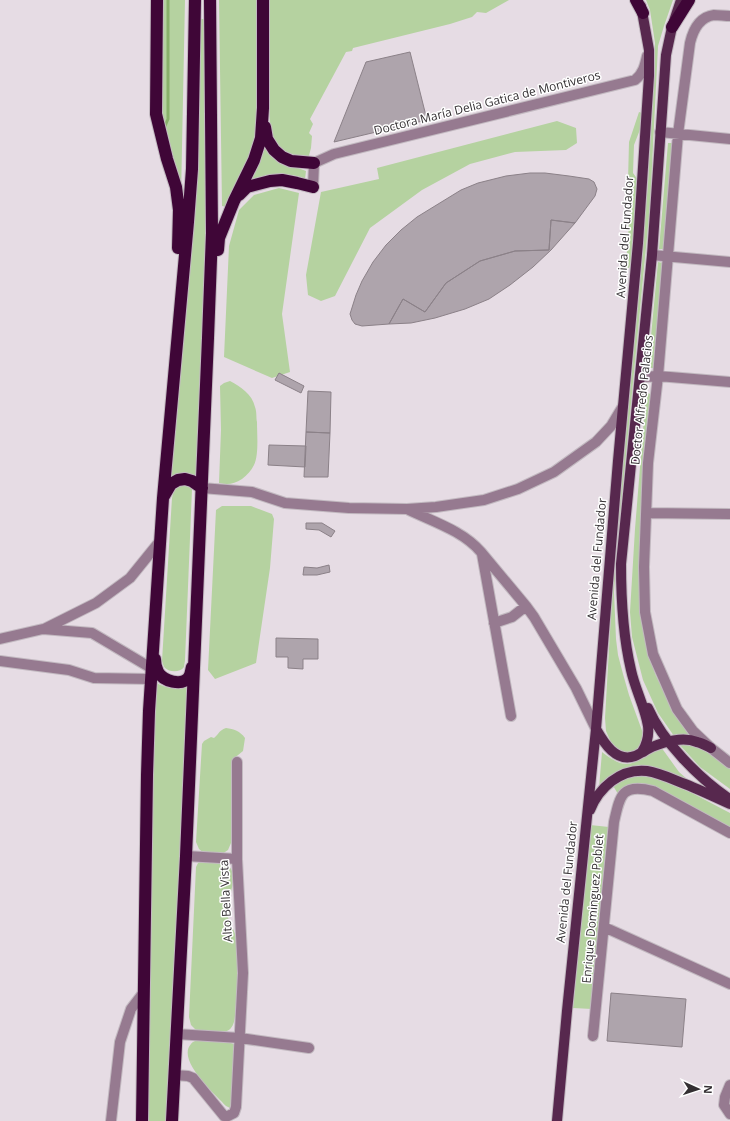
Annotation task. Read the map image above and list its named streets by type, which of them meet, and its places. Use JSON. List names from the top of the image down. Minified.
{"streets":{"main road":["Avenida del Fundador"],"street":["Doctora María Delia Gatica de Montiveros","Doctor Alfredo Palacios","Alto Bella Vista","Enrique Dominguez Poblet"]},"crossings":[["Doctora María Delia Gatica de Montiveros","Avenida del Fundador"]],"north":"right"}
